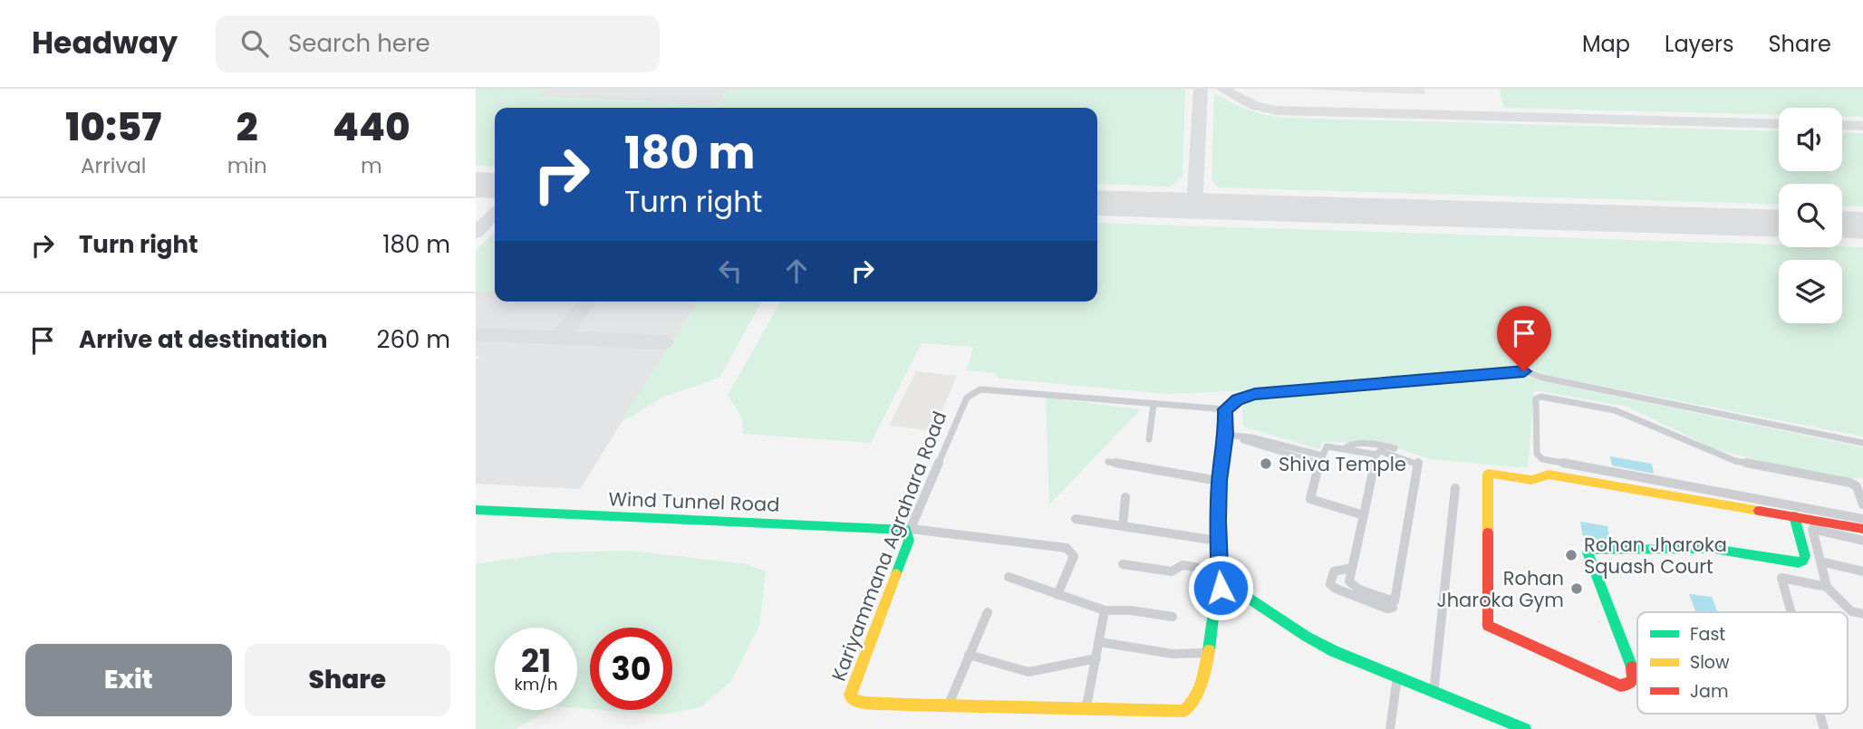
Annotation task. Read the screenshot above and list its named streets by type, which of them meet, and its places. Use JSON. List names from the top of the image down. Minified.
{"streets":{"street":["Wind Tunnel Road","Kariyammana Agrahara Road"]},"crossings":[["Wind Tunnel Road","Kariyammana Agrahara Road"]],"places":["Shiva Temple","Rohan Jharoka Squash Court","Rohan Jharoka Gym"],"legend":["Fast","Slow","Jam"],"page":{"header":"Headway","search":"Search here","nav":["Map","Layers","Share"],"eta":["10:57","Arrival","2","min","440","m"],"turn":["180 m","Turn right"],"list":[{"name":"Turn right","value":"180 m"},{"name":"Arrive at destination","value":"260 m"}],"speed":"21 km/h","limit":"30","buttons":["Exit","Share"]}}
